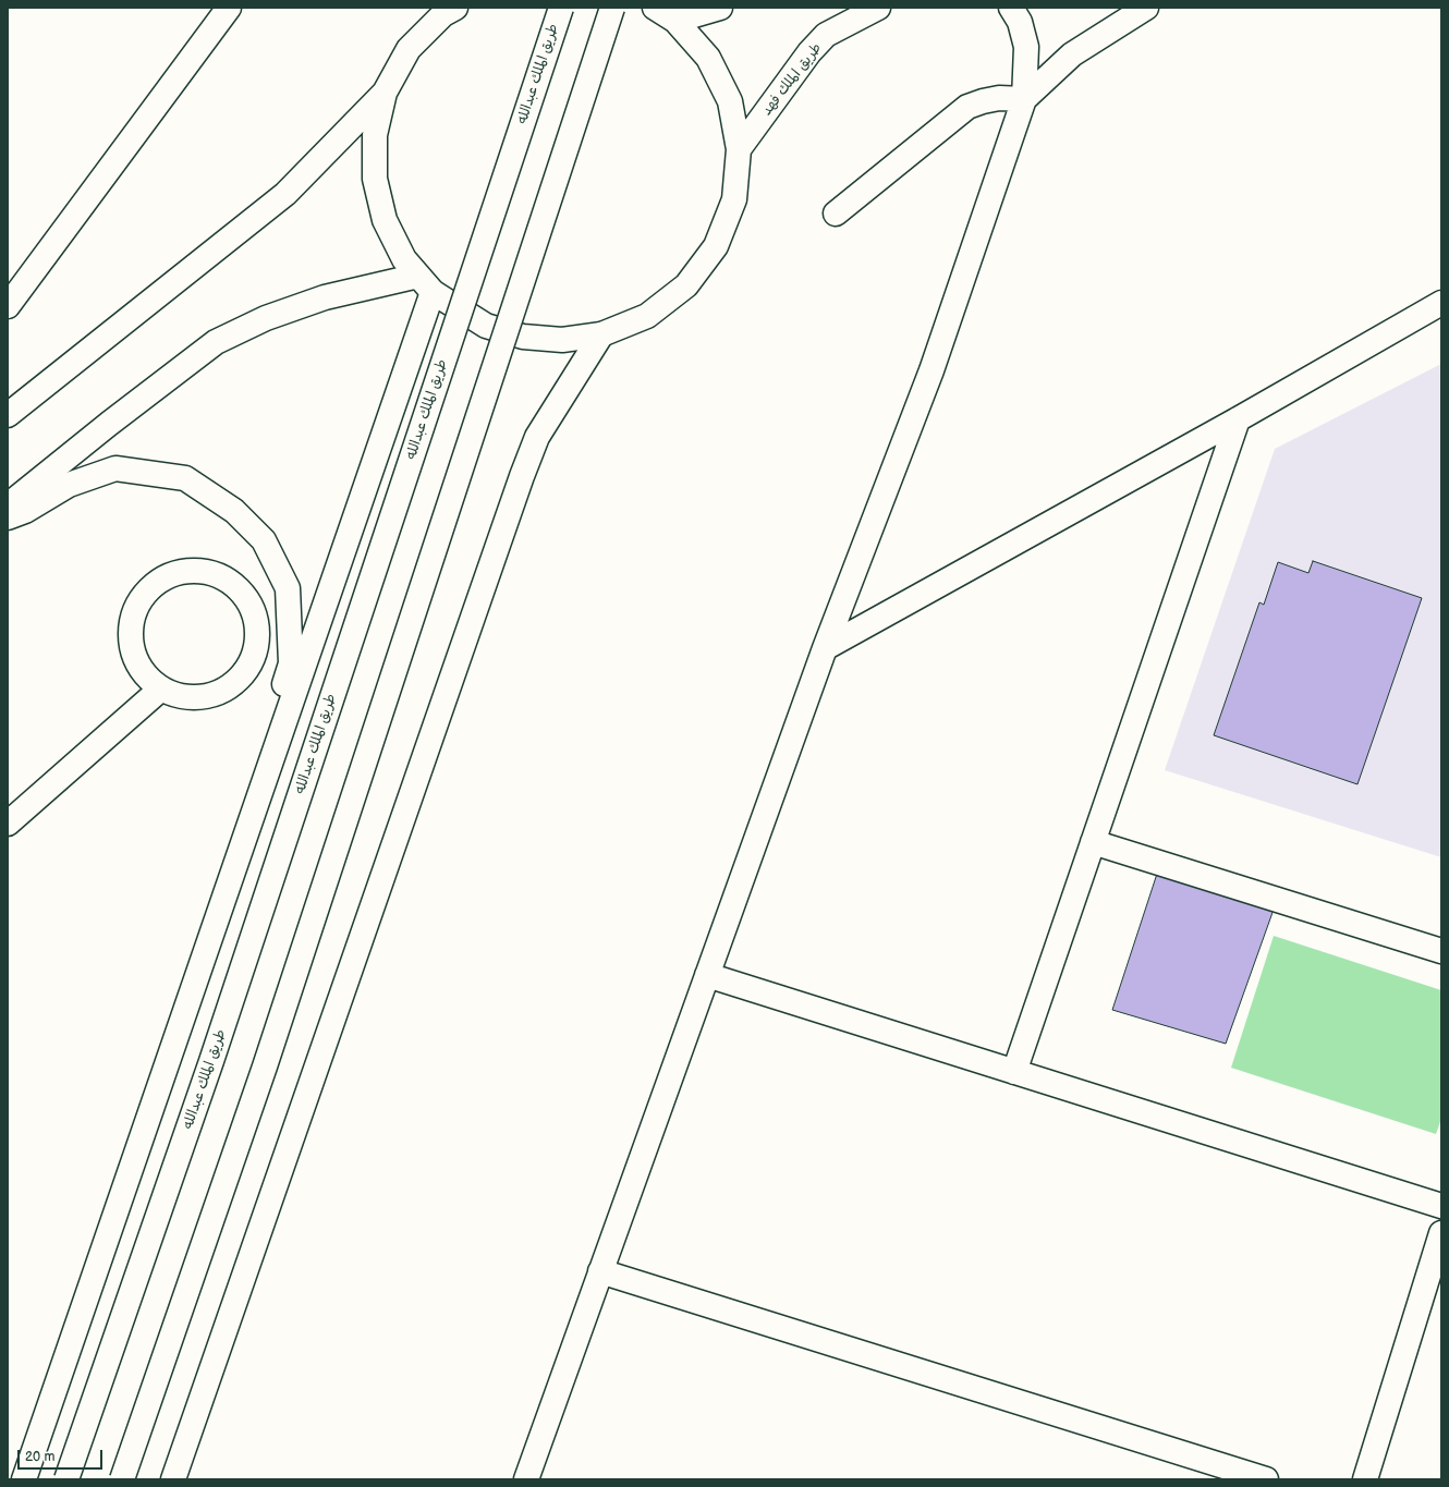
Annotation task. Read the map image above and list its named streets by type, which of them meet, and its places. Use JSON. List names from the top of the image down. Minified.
{"streets":{"main road":["طريق الملك عبدالله","طريق الملك فهد"]},"scale_bar":"20 m"}
